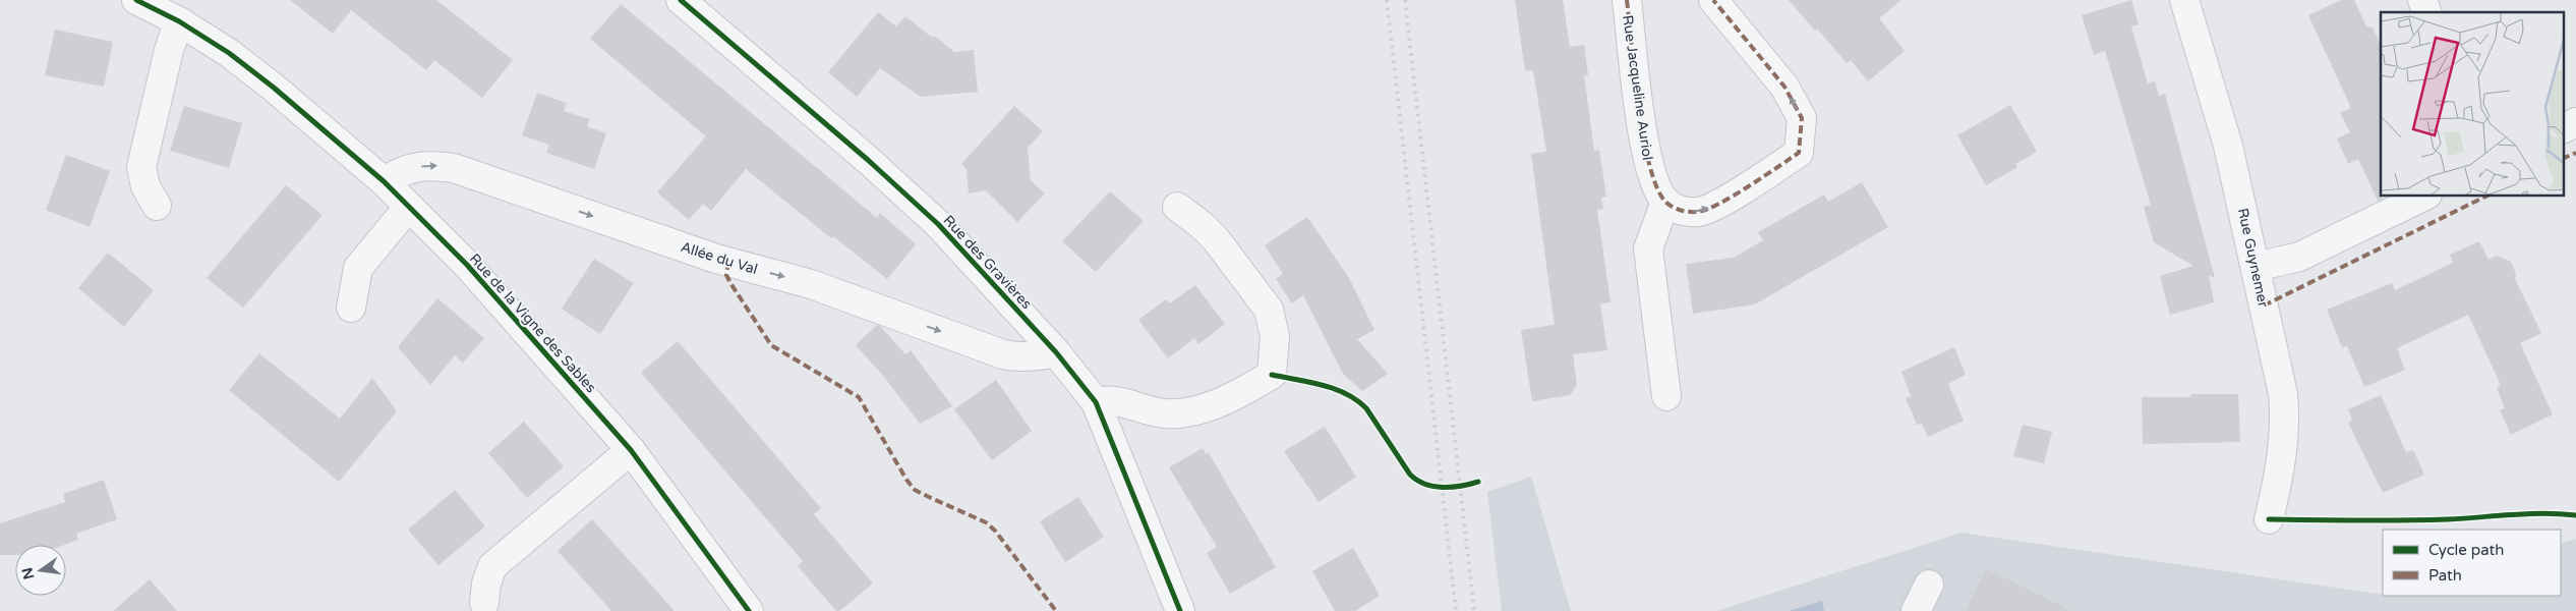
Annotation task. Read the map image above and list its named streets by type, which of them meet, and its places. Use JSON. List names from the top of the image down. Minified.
{"streets":{"street":["Rue Jacqueline Auriol","Allée du Val","Rue Guynemer","Rue des Gravières","Rue de la Vigne des Sables"]},"crossings":[["Allée du Val","Rue des Gravières"],["Allée du Val","Rue de la Vigne des Sables"]],"one_way":["Allée du Val"],"legend":["Cycle path","Path"],"north":"left"}
